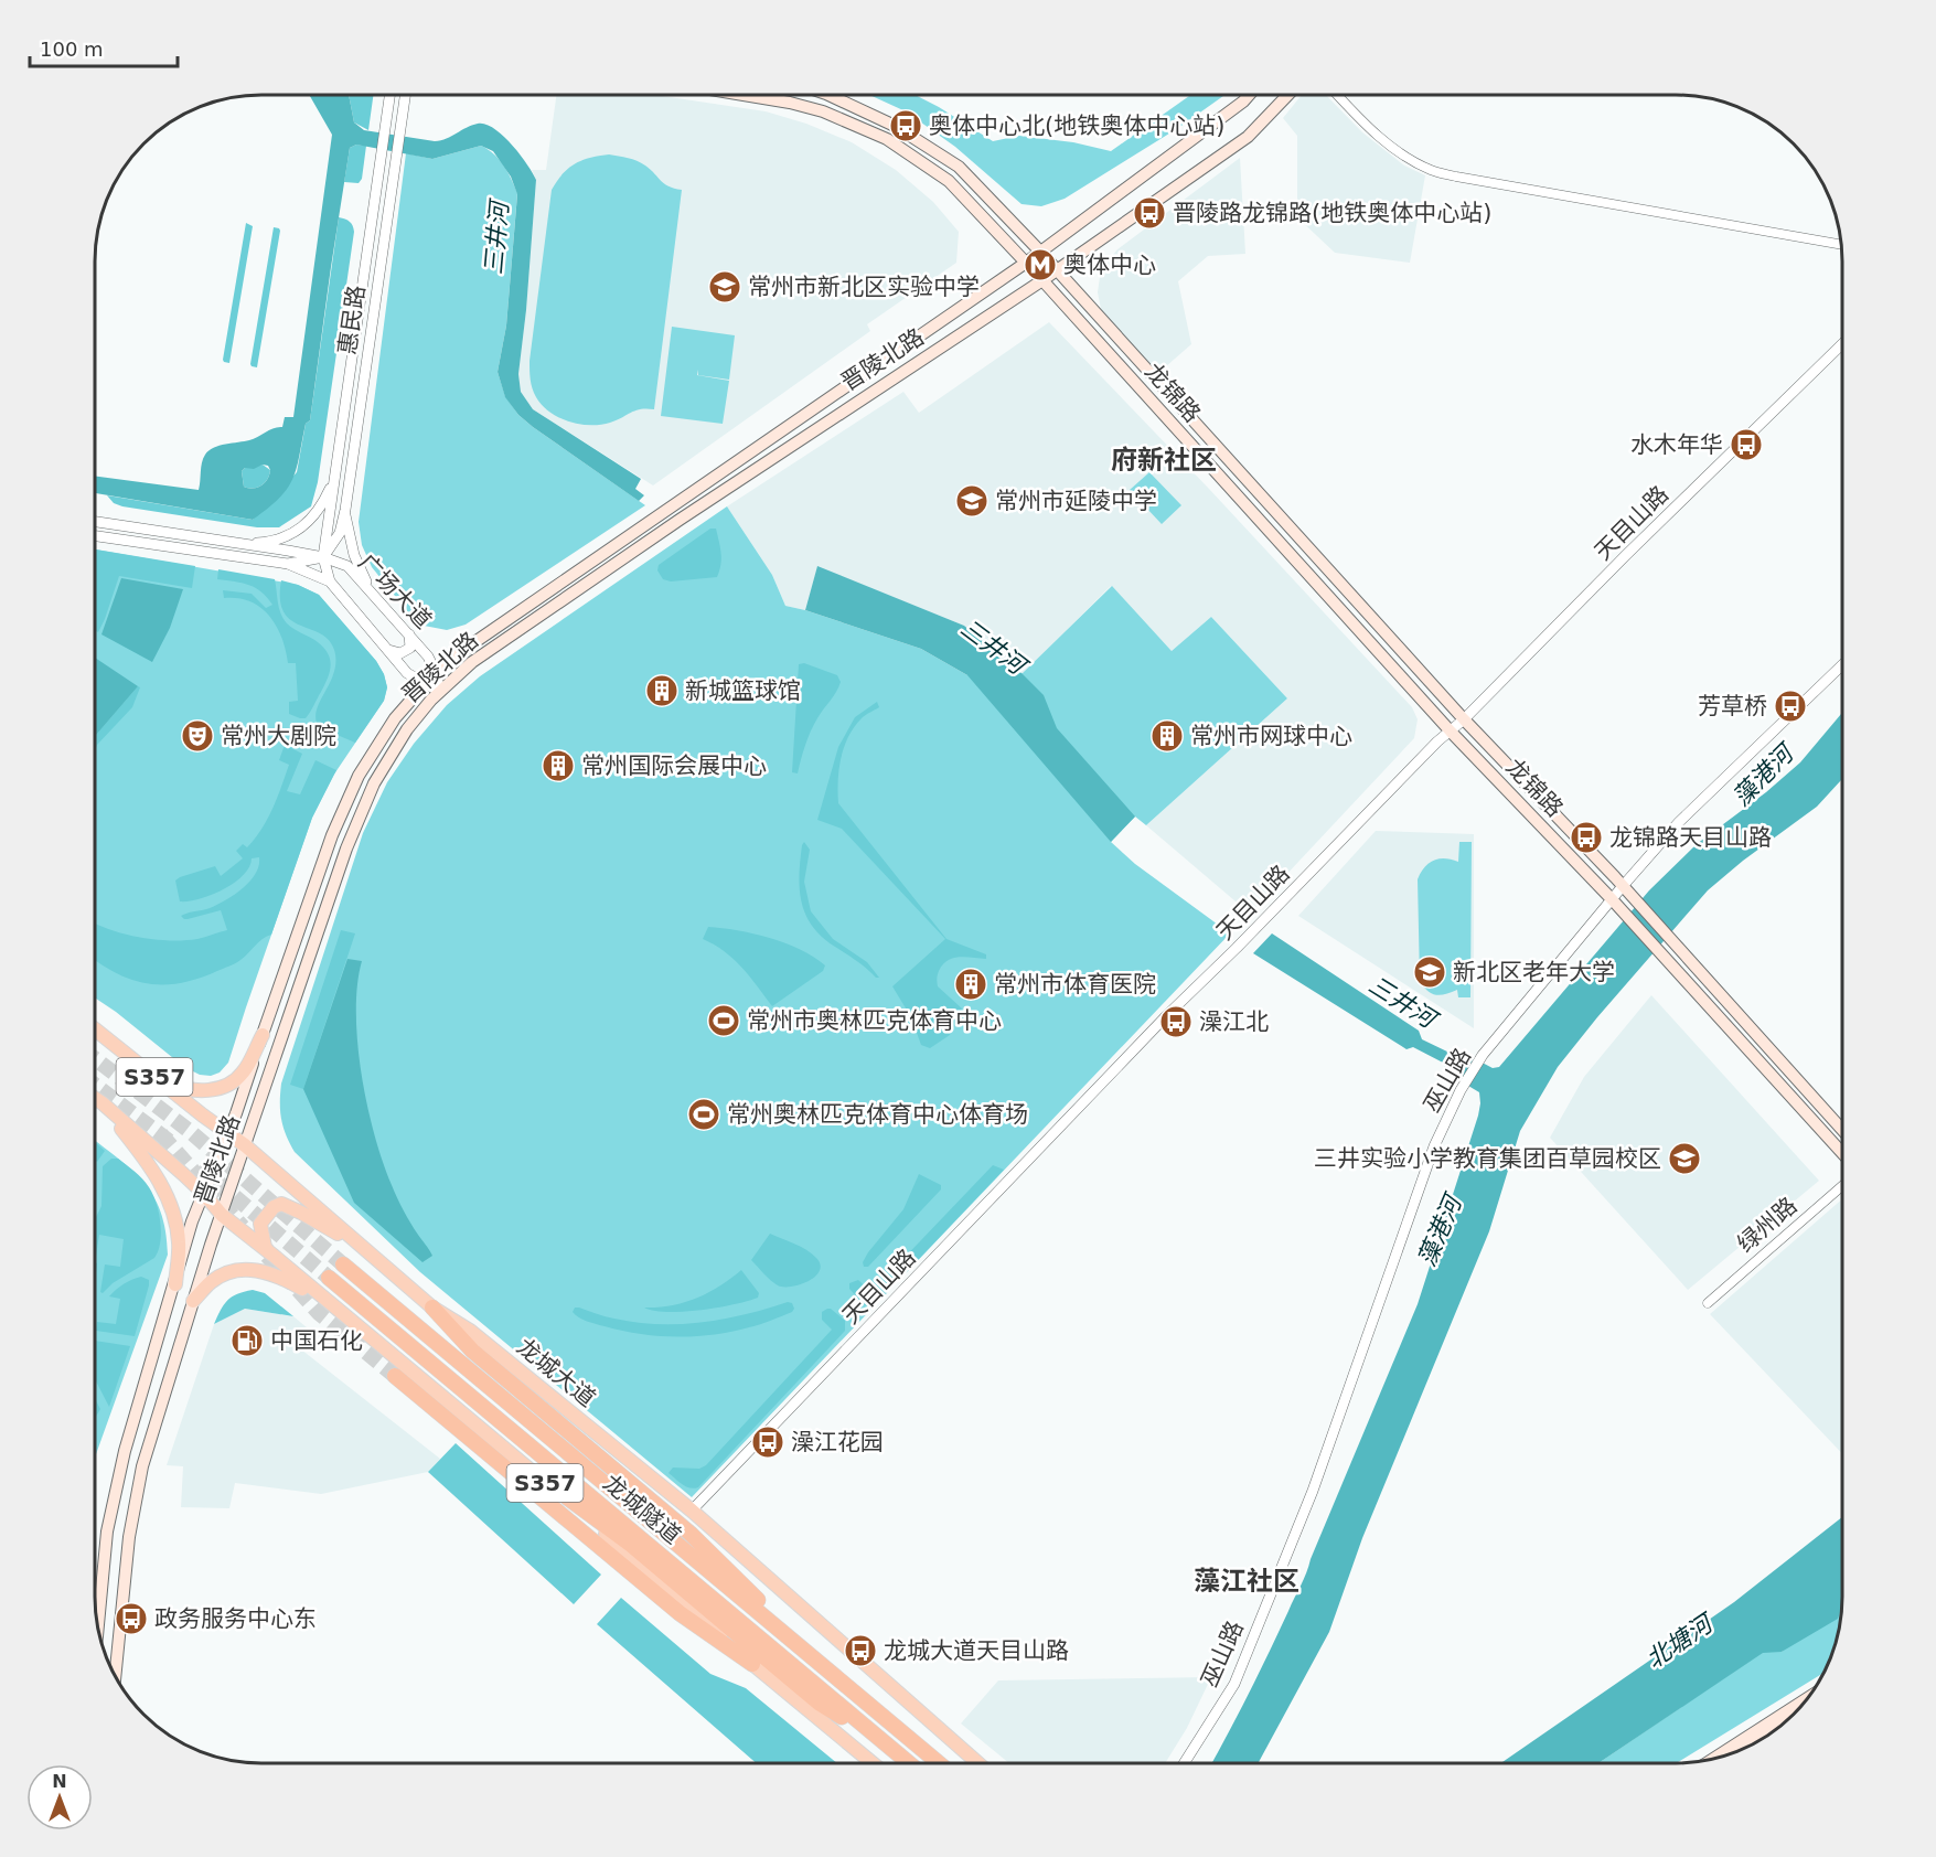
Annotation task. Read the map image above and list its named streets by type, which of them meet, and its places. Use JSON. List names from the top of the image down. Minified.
{"streets":{"highway":["龙城隧道"],"main road":["晋陵北路","龙锦路","S357","龙城大道"],"street":["惠民路","天目山路","广场大道","巫山路","绿州路"]},"crossings":[["惠民路","广场大道"],["晋陵北路","龙锦路"],["晋陵北路","广场大道"],["晋陵北路","S357"],["晋陵北路","龙城大道"],["龙锦路","天目山路"],["龙锦路","巫山路"],["天目山路","龙城大道"]],"districts":["府新社区","藻江社区"],"water":["三井河","藻港河","北塘河"],"places":{"bus stop":["奥体中心北(地铁奥体中心站)","晋陵路龙锦路(地铁奥体中心站)","水木年华","芳草桥","龙锦路天目山路","澡江北","澡江花园","政务服务中心东","龙城大道天目山路"],"metro station":["奥体中心"],"school or university":["常州市新北区实验中学","常州市延陵中学","新北区老年大学","三井实验小学教育集团百草园校区"],"building":["新城篮球馆","常州市网球中心","常州国际会展中心","常州市体育医院"],"theatre":["常州大剧院"],"sports":["常州市奥林匹克体育中心","常州奥林匹克体育中心体育场"],"fuel station":["中国石化"]},"scale_bar":"100 m","north":"top"}
